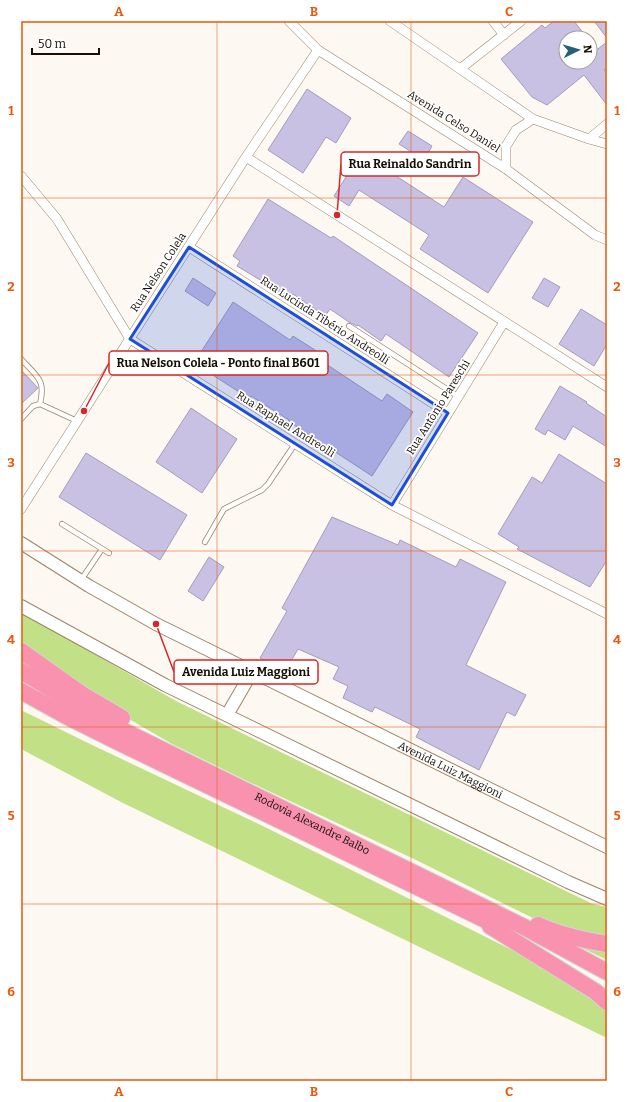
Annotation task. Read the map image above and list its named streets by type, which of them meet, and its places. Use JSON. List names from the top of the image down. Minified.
{"streets":{"highway":["Rodovia Alexandre Balbo"],"street":["Avenida Celso Daniel","Rua Nelson Colela","Rua Lucinda Tibério Andreolli","Rua Antônio Pareschi","Rua Raphael Andreolli","Avenida Luiz Maggioni"]},"crossings":[["Avenida Celso Daniel","Rua Nelson Colela"],["Rua Nelson Colela","Rua Lucinda Tibério Andreolli"],["Rua Nelson Colela","Rua Raphael Andreolli"],["Rua Lucinda Tibério Andreolli","Rua Antônio Pareschi"],["Rua Antônio Pareschi","Rua Raphael Andreolli"]],"places":["Rua Reinaldo Sandrin","Rua Nelson Colela - Ponto final B601","Avenida Luiz Maggioni"],"scale_bar":"50 m","north":"right","grid":{"columns":["A","B","C"],"rows":["1","2","3","4","5","6"]}}
